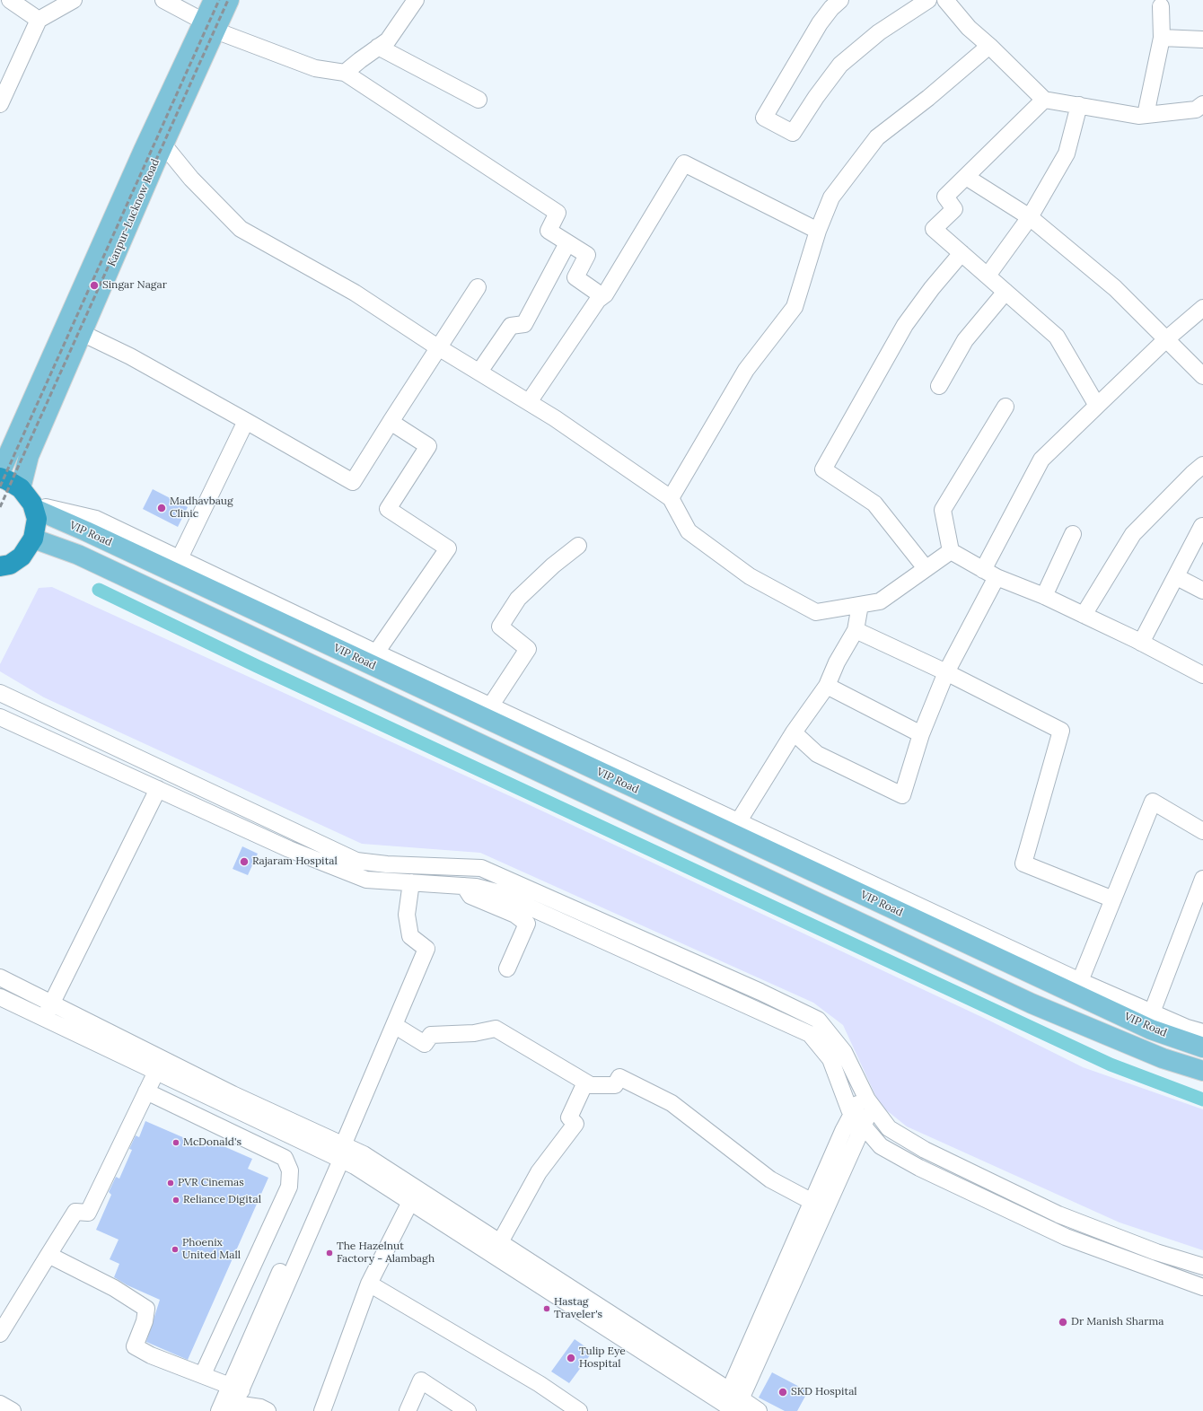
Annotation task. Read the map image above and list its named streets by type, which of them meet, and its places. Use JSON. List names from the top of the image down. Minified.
{"streets":{"main road":["Kanpur-Lucknow Road","VIP Road"]},"places":["Singar Nagar","Madhavbaug Clinic","Rajaram Hospital","McDonald's","PVR Cinemas","Reliance Digital","Phoenix United Mall","The Hazelnut Factory - Alambagh","Hastag Traveler's","Dr Manish Sharma","Tulip Eye Hospital","SKD Hospital"]}
